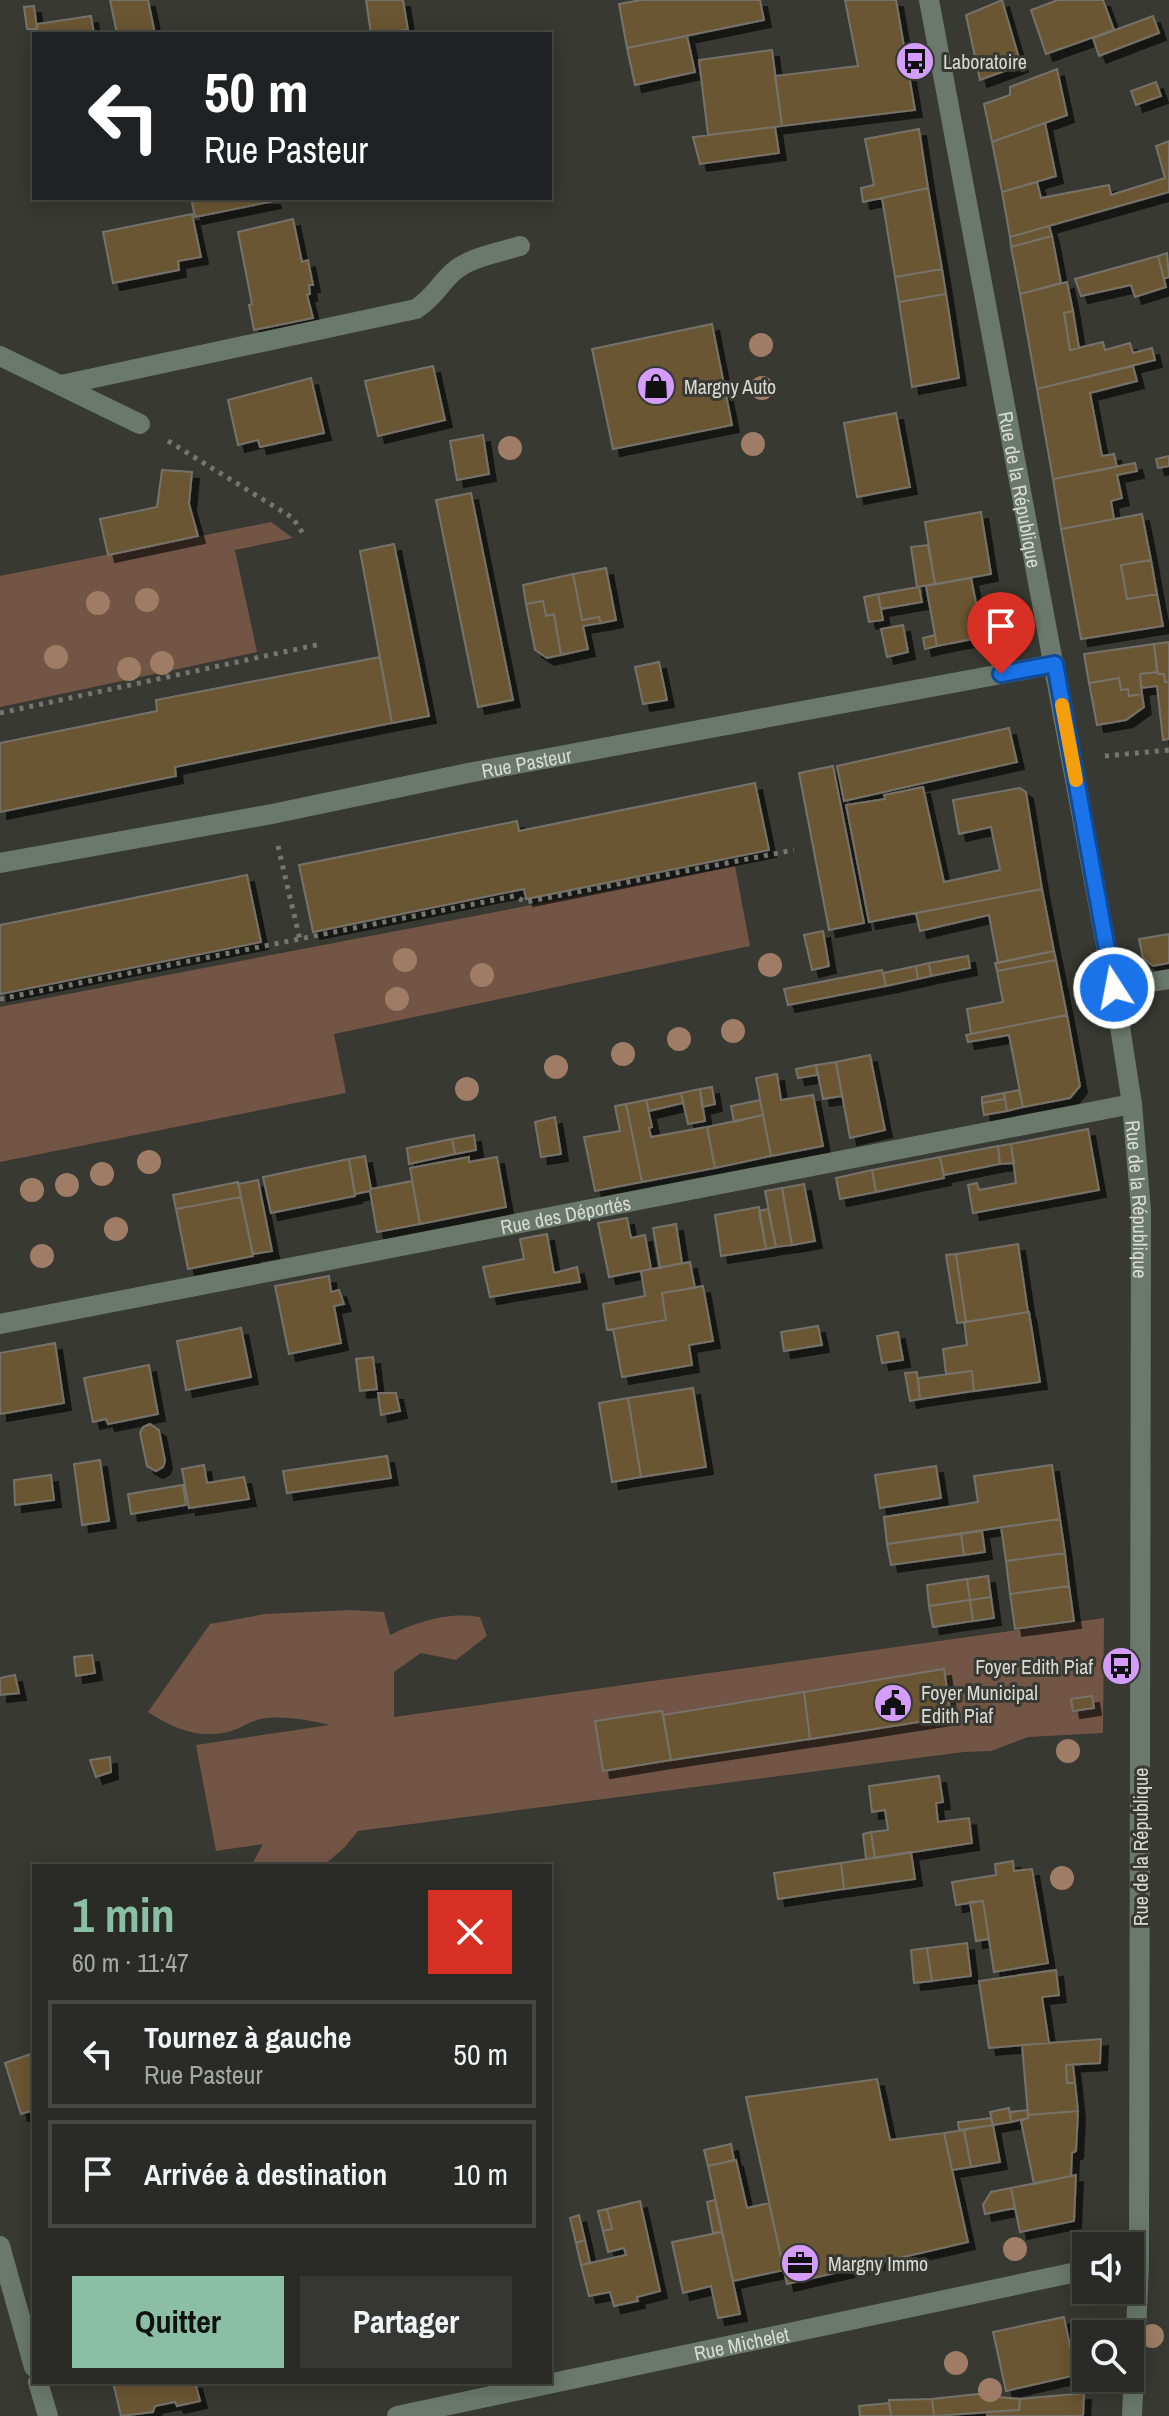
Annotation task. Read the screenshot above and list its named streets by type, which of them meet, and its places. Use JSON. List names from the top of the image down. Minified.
{"streets":{"street":["Rue de la République","Rue Pasteur","Rue des Déportés","Rue Michelet"]},"crossings":[["Rue de la République","Rue Pasteur"],["Rue de la République","Rue des Déportés"]],"places":{"bus stop":["Laboratoire","Foyer Edith Piaf"],"shop":["Margny Auto"],"public building":["Foyer Municipal Edith Piaf"],"office":["Margny Immo"]},"page":{"turn":["50 m","Rue Pasteur"],"heading":["1 min","60 m · 11:47"],"list":[{"name":"Tournez à gauche","note":"Rue Pasteur","value":"50 m"},{"name":"Arrivée à destination","value":"10 m"}],"buttons":["Quitter","Partager"]}}
